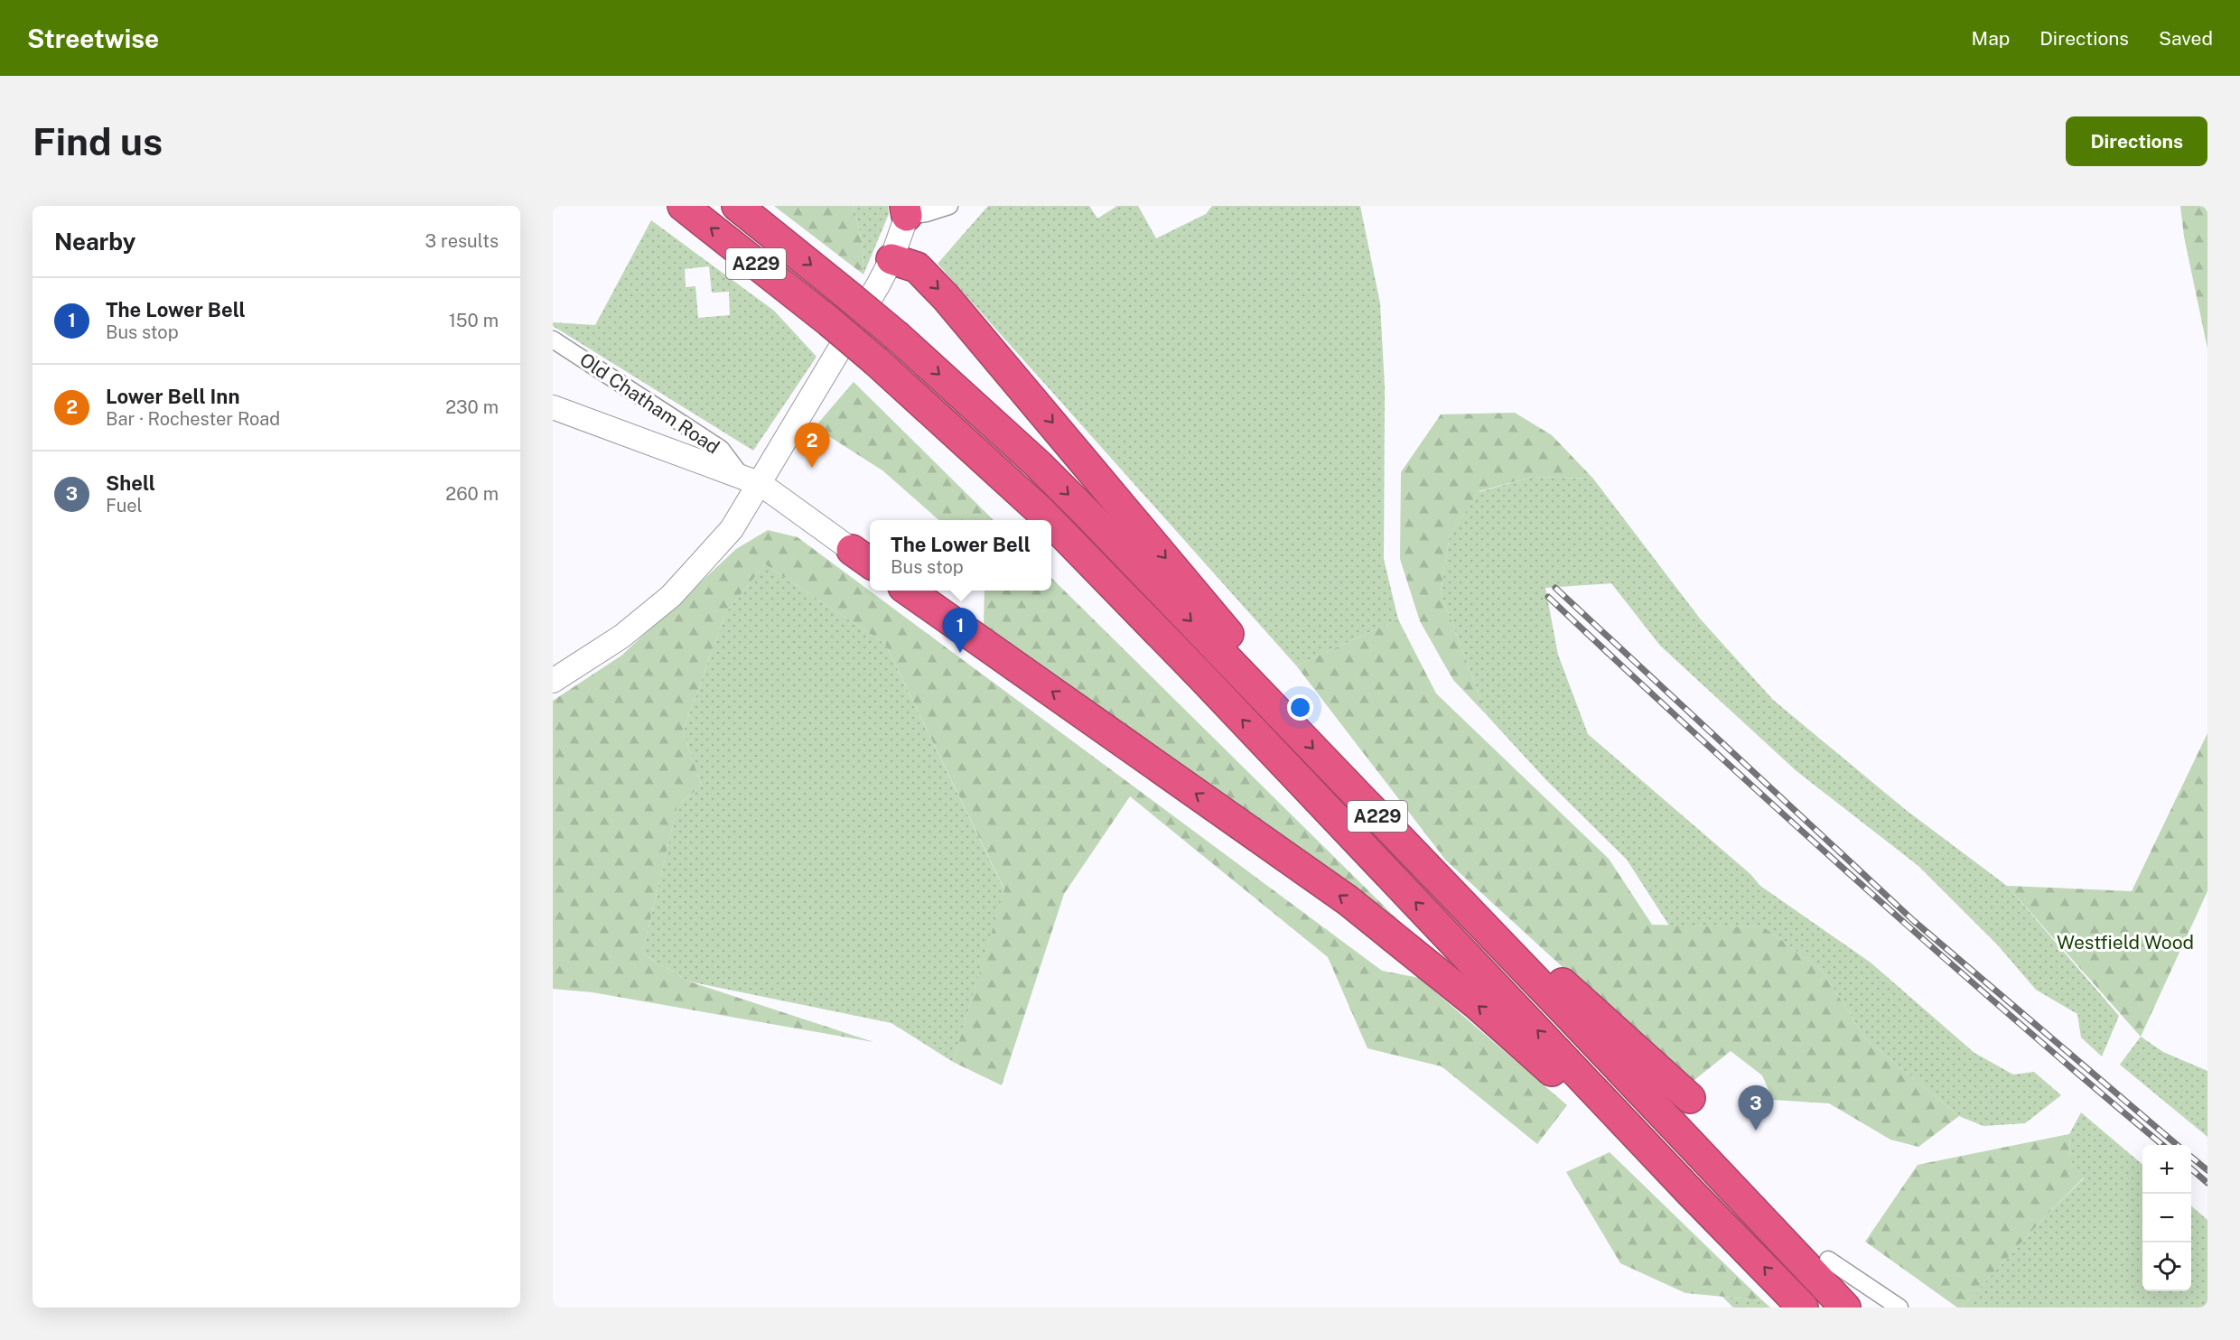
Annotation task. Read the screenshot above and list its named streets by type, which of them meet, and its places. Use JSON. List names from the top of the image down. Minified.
{"streets":{"highway":["A229"],"street":["Old Chatham Road"]},"parks":["Westfield Wood"],"page":{"header":"Streetwise","nav":["Map","Directions","Saved"],"buttons":"Directions","title":"Find us","heading":["Nearby","3 results"],"list":[{"mark":"1","name":"The Lower Bell","note":"Bus stop","value":"150 m"},{"mark":"2","name":"Lower Bell Inn","note":"Bar · Rochester Road","value":"230 m"},{"mark":"3","name":"Shell","note":"Fuel","value":"260 m"}],"pins":["2","1","3"],"popup":["The Lower Bell","Bus stop"],"map_buttons":["+","−"]}}
